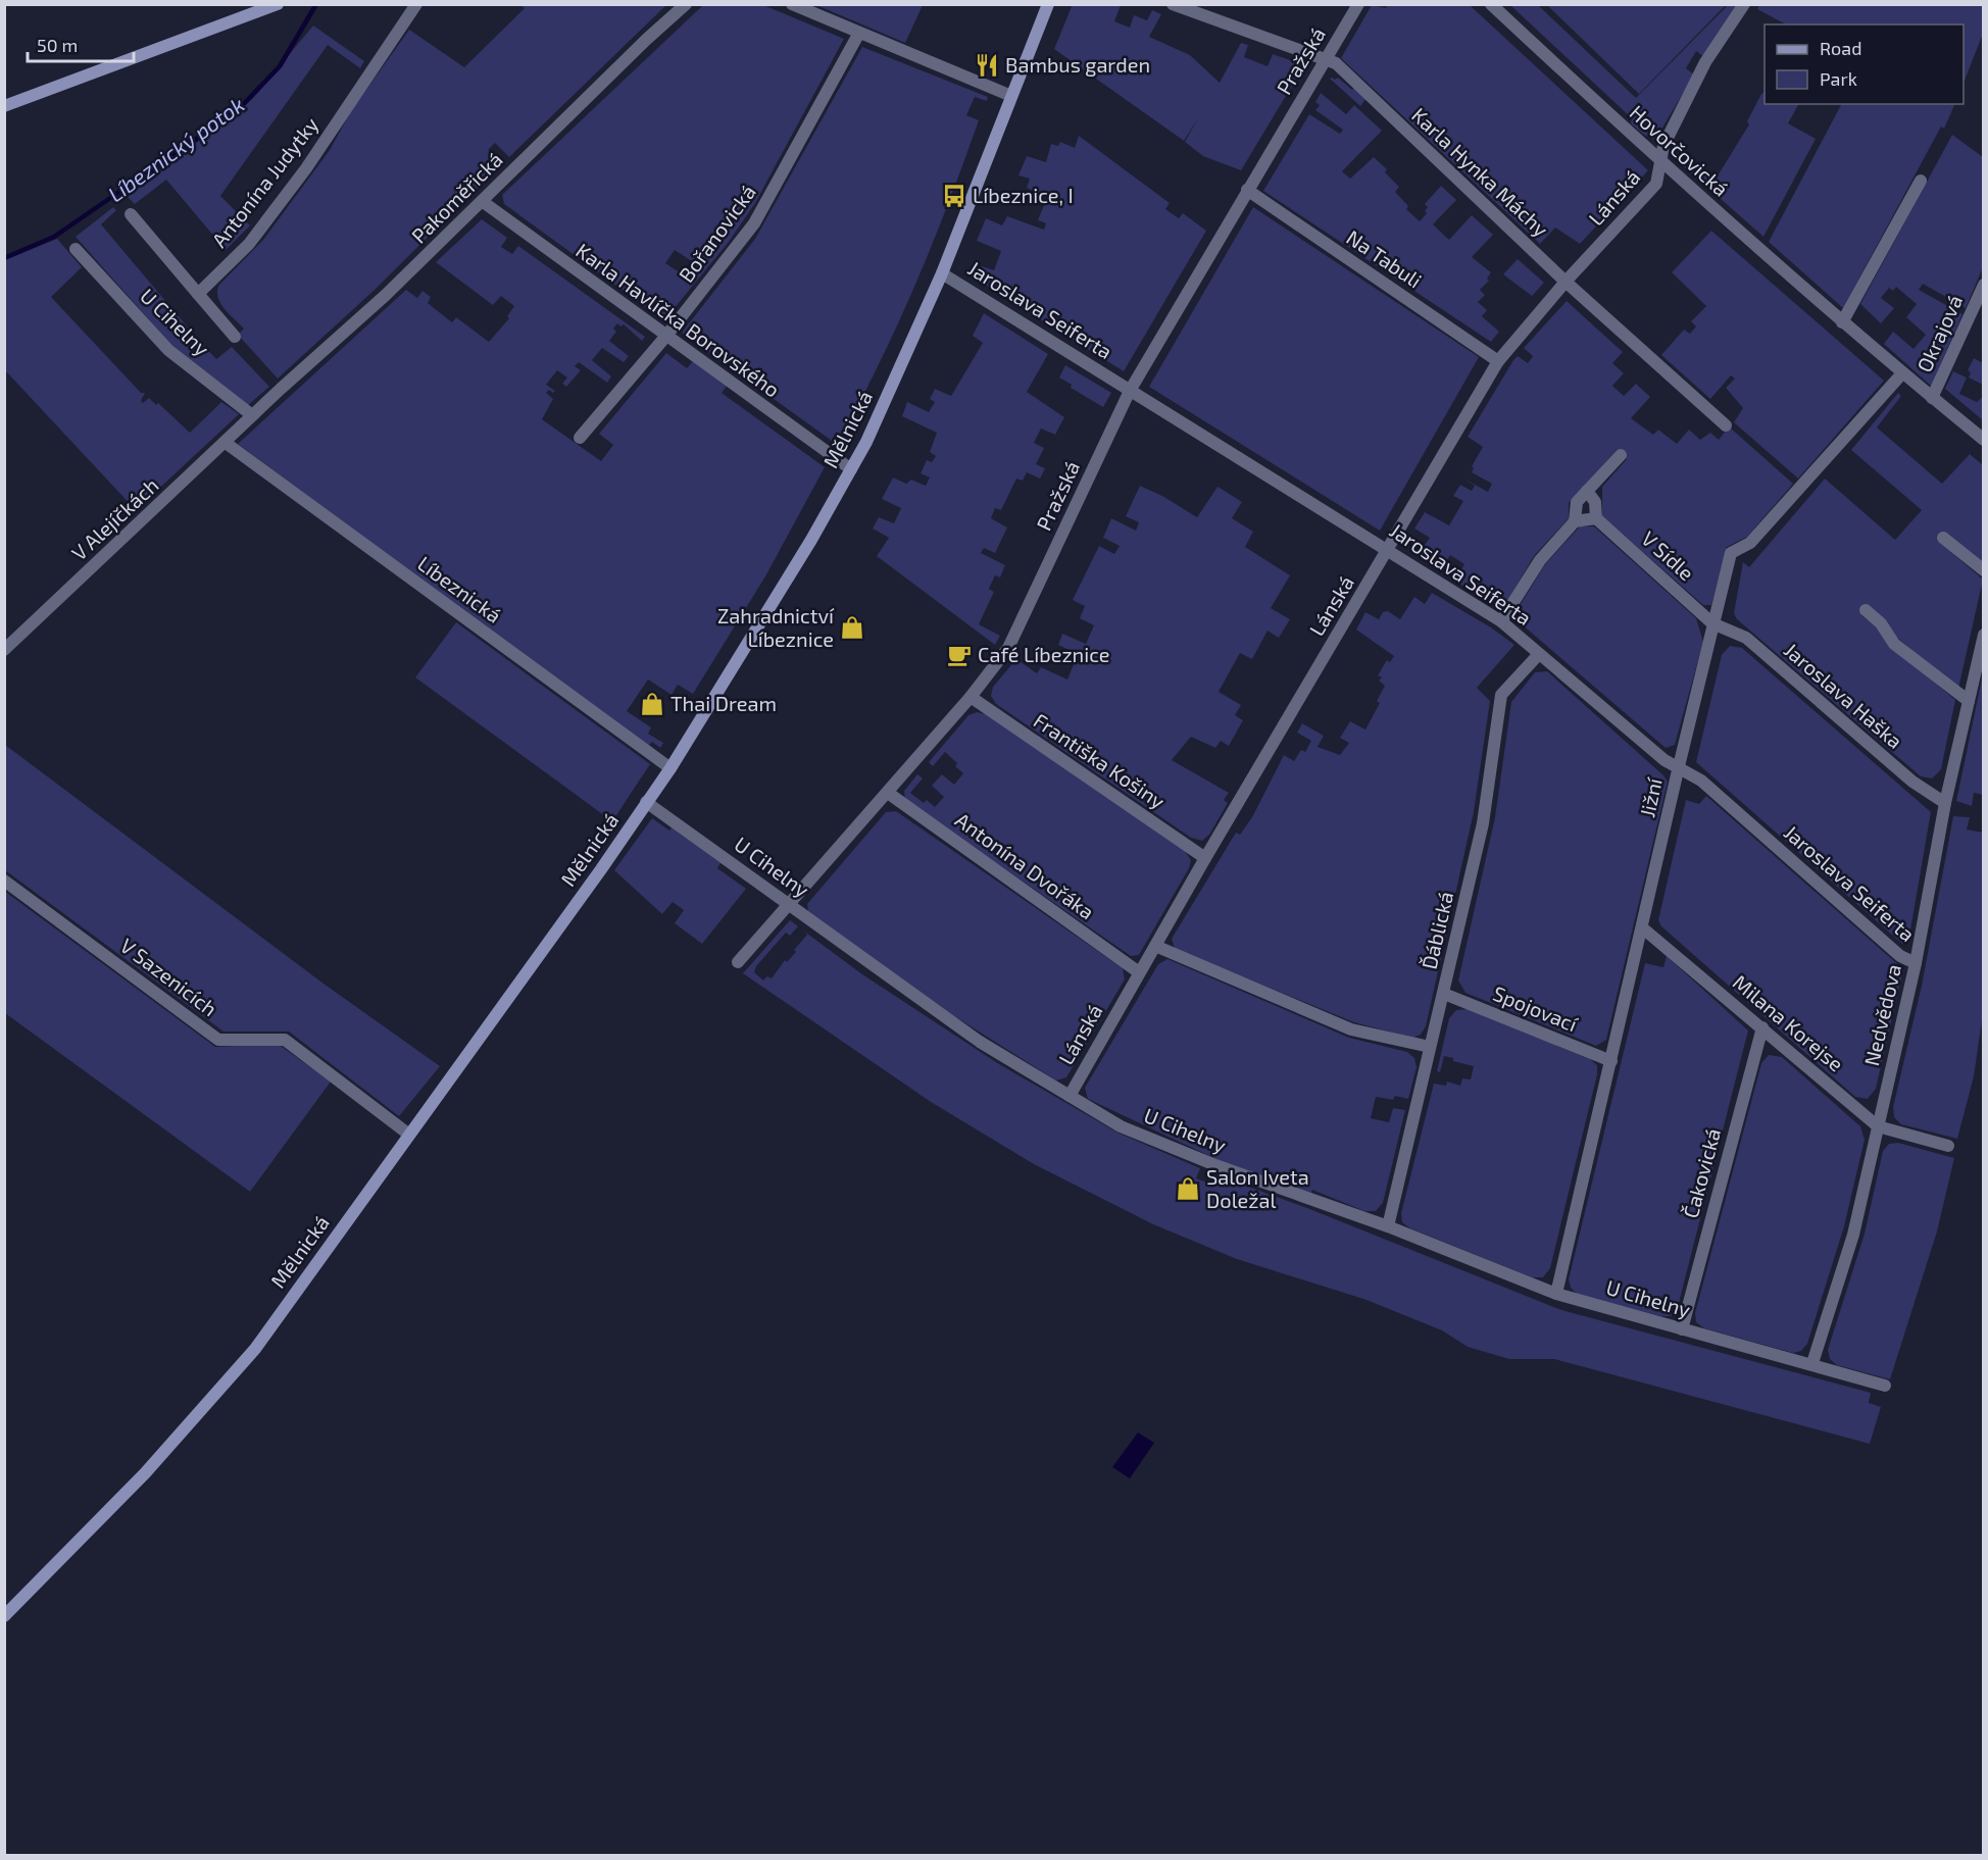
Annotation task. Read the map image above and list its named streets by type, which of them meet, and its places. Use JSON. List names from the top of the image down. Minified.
{"streets":{"main road":["Mělnická"],"street":["Pražská","Hovorčovická","Karla Hynka Máchy","Antonína Judytky","Pakoměřická","Lánská","Bořanovická","Na Tabuli","Jaroslava Seiferta","Karla Havlíčka Borovského","U Cihelny","Okrajová","V Alejíčkách","V Sídle","Líbeznická","Jaroslava Haška","Františka Košiny","Jižní","Antonína Dvořáka","Ďáblická","V Sazenicích","Spojovací","Nedvědova","Milana Korejse","Čakovická"]},"crossings":[["Pražská","Karla Hynka Máchy"],["Pražská","Na Tabuli"],["Pražská","Jaroslava Seiferta"],["Pražská","U Cihelny"],["Pražská","Františka Košiny"],["Pražská","Antonína Dvořáka"],["Hovorčovická","Lánská"],["Hovorčovická","Okrajová"],["Hovorčovická","Jižní"],["Karla Hynka Máchy","Lánská"],["Pakoměřická","Karla Havlíčka Borovského"],["Pakoměřická","U Cihelny"],["Pakoměřická","V Alejíčkách"],["Lánská","Na Tabuli"],["Lánská","Jaroslava Seiferta"],["Lánská","U Cihelny"],["Lánská","Františka Košiny"],["Lánská","Antonína Dvořáka"],["Bořanovická","Karla Havlíčka Borovského"],["Jaroslava Seiferta","Mělnická"],["Jaroslava Seiferta","Jižní"],["Jaroslava Seiferta","Ďáblická"],["Jaroslava Seiferta","Nedvědova"],["Karla Havlíčka Borovského","Mělnická"],["U Cihelny","Mělnická"],["U Cihelny","V Alejíčkách"],["U Cihelny","Jižní"],["U Cihelny","Ďáblická"],["U Cihelny","Nedvědova"],["U Cihelny","Čakovická"],["Mělnická","Líbeznická"],["Mělnická","V Sazenicích"],["V Alejíčkách","Líbeznická"],["V Sídle","Jaroslava Haška"],["V Sídle","Jižní"],["Jaroslava Haška","Jižní"],["Jaroslava Haška","Nedvědova"],["Jižní","Spojovací"],["Jižní","Milana Korejse"],["Ďáblická","Spojovací"],["Nedvědova","Milana Korejse"],["Milana Korejse","Čakovická"]],"water":["Líbeznický potok"],"places":{"restaurant":["Bambus garden"],"bus stop":["Líbeznice, I"],"shop":["Zahradnictví Líbeznice","Thai Dream","Salon Iveta Doležal"],"cafe":["Café Líbeznice"]},"legend":["Road","Park"],"scale_bar":"50 m"}
